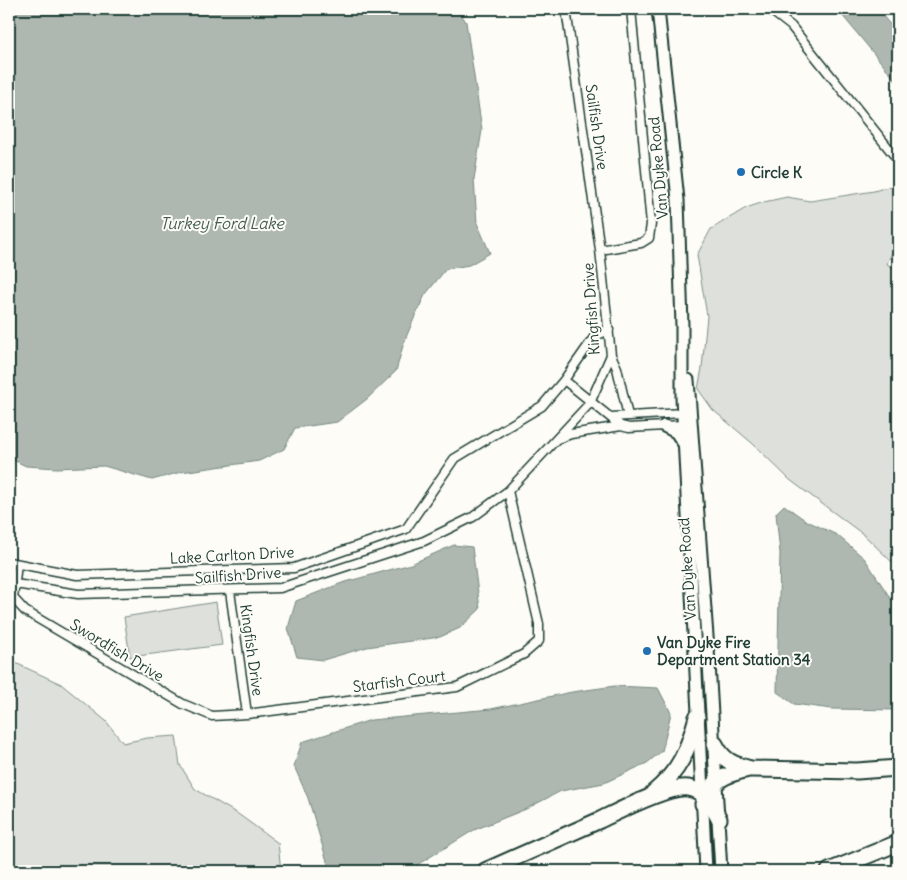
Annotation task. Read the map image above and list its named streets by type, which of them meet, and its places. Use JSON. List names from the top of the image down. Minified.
{"streets":{"main road":["Van Dyke Road"],"street":["Sailfish Drive","Kingfish Drive","Lake Carlton Drive","Swordfish Drive","Starfish Court"]},"crossings":[["Sailfish Drive","Kingfish Drive"],["Sailfish Drive","Swordfish Drive"],["Sailfish Drive","Starfish Court"],["Kingfish Drive","Lake Carlton Drive"],["Kingfish Drive","Swordfish Drive"],["Kingfish Drive","Starfish Court"],["Lake Carlton Drive","Swordfish Drive"],["Swordfish Drive","Starfish Court"]],"water":["Turkey Ford Lake"],"places":["Circle K","Van Dyke Fire Department Station 34"]}
